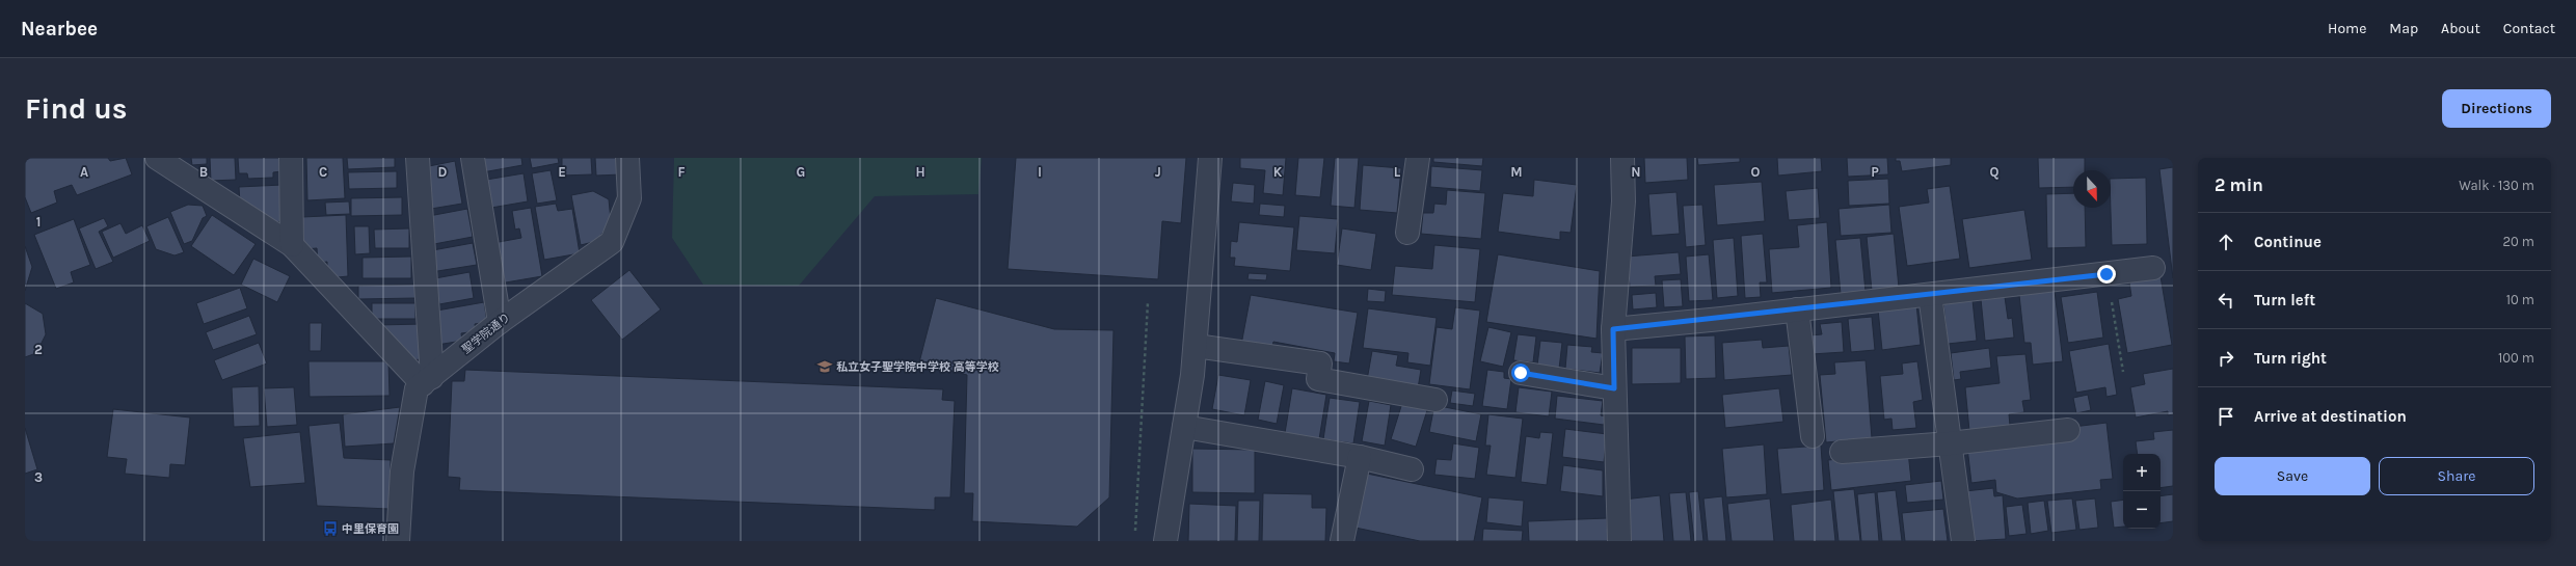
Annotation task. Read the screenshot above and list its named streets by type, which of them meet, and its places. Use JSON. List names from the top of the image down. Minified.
{"streets":{"street":["聖学院通り"]},"places":{"school or university":["私立女子聖学院中学校 高等学校"],"bus stop":["中里保育園"]},"north":"bottom","page":{"header":"Nearbee","nav":["Home","Map","About","Contact"],"buttons":["Directions",["Save","Share"]],"title":"Find us","heading":["2 min","Walk · 130 m"],"list":[["Continue","20 m"],["Turn left","10 m"],["Turn right","100 m"],"Arrive at destination"],"map_buttons":["+","−"]},"grid":{"columns":["A","B","C","D","E","F","G","H","I","J","K","L","M","N","O","P","Q"],"rows":["1","2","3"]}}
